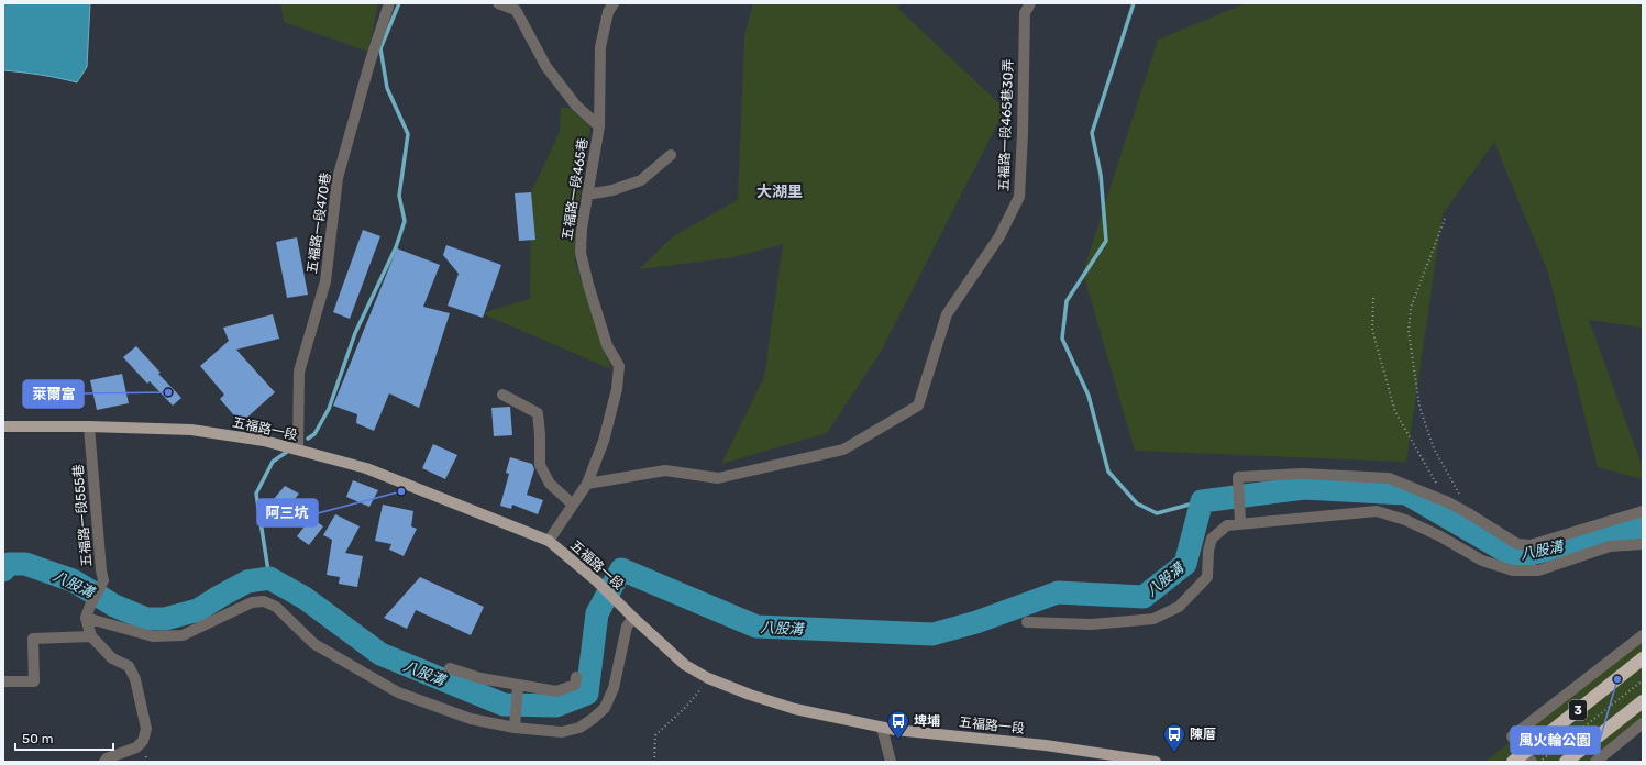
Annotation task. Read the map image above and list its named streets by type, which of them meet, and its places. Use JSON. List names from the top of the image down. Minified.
{"streets":{"highway":["3"],"main road":["五福路一段"],"lane":["五福路一段465巷30弄","五福路一段465巷","五福路一段470巷","五福路一段555巷"]},"crossings":[["五福路一段465巷30弄","五福路一段465巷"],["五福路一段465巷","五福路一段"],["五福路一段470巷","五福路一段"],["五福路一段","五福路一段555巷"]],"districts":["大湖里"],"water":["八股溝"],"places":{"other":["萊爾富","阿三坑","風火輪公園"],"bus stop":["埤埔","陳厝"]},"scale_bar":"50 m"}
